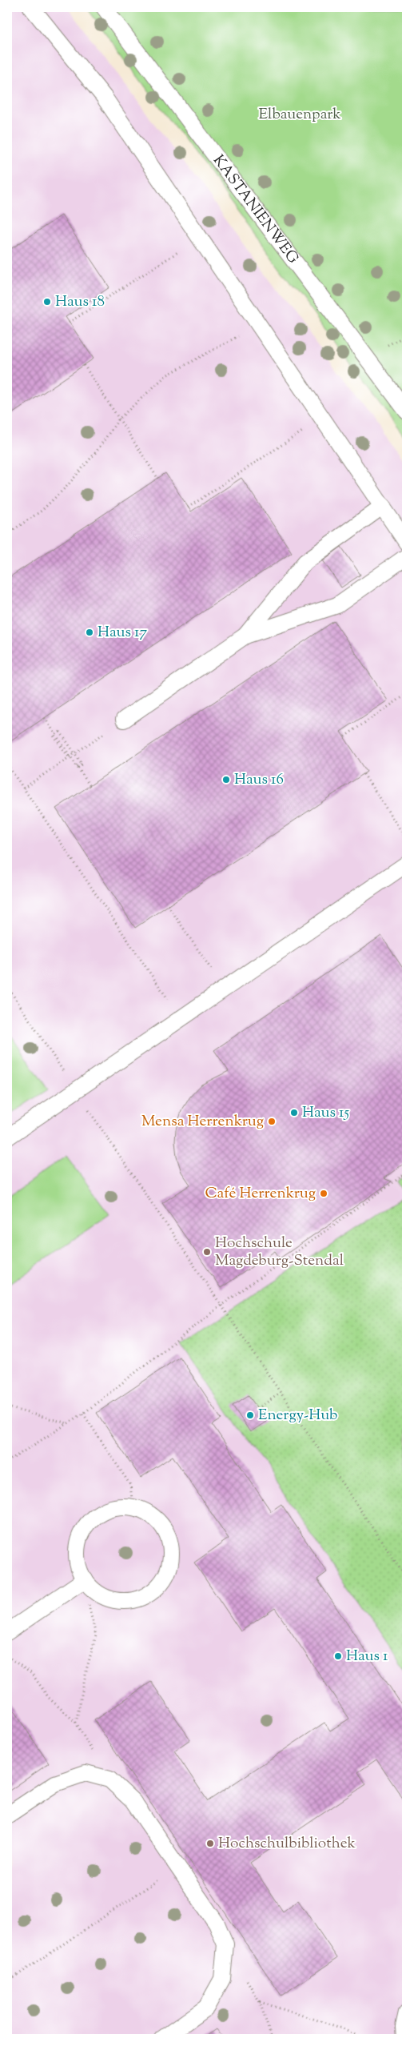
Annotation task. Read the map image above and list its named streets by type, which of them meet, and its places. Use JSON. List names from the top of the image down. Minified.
{"streets":{"lane":["KASTANIENWEG"]},"parks":["Elbauenpark"],"places":["Haus 18","Haus 17","Haus 16","Haus 15","Mensa Herrenkrug","Café Herrenkrug","Hochschule Magdeburg-Stendal","Energy-Hub","Haus 1","Hochschulbibliothek"]}
